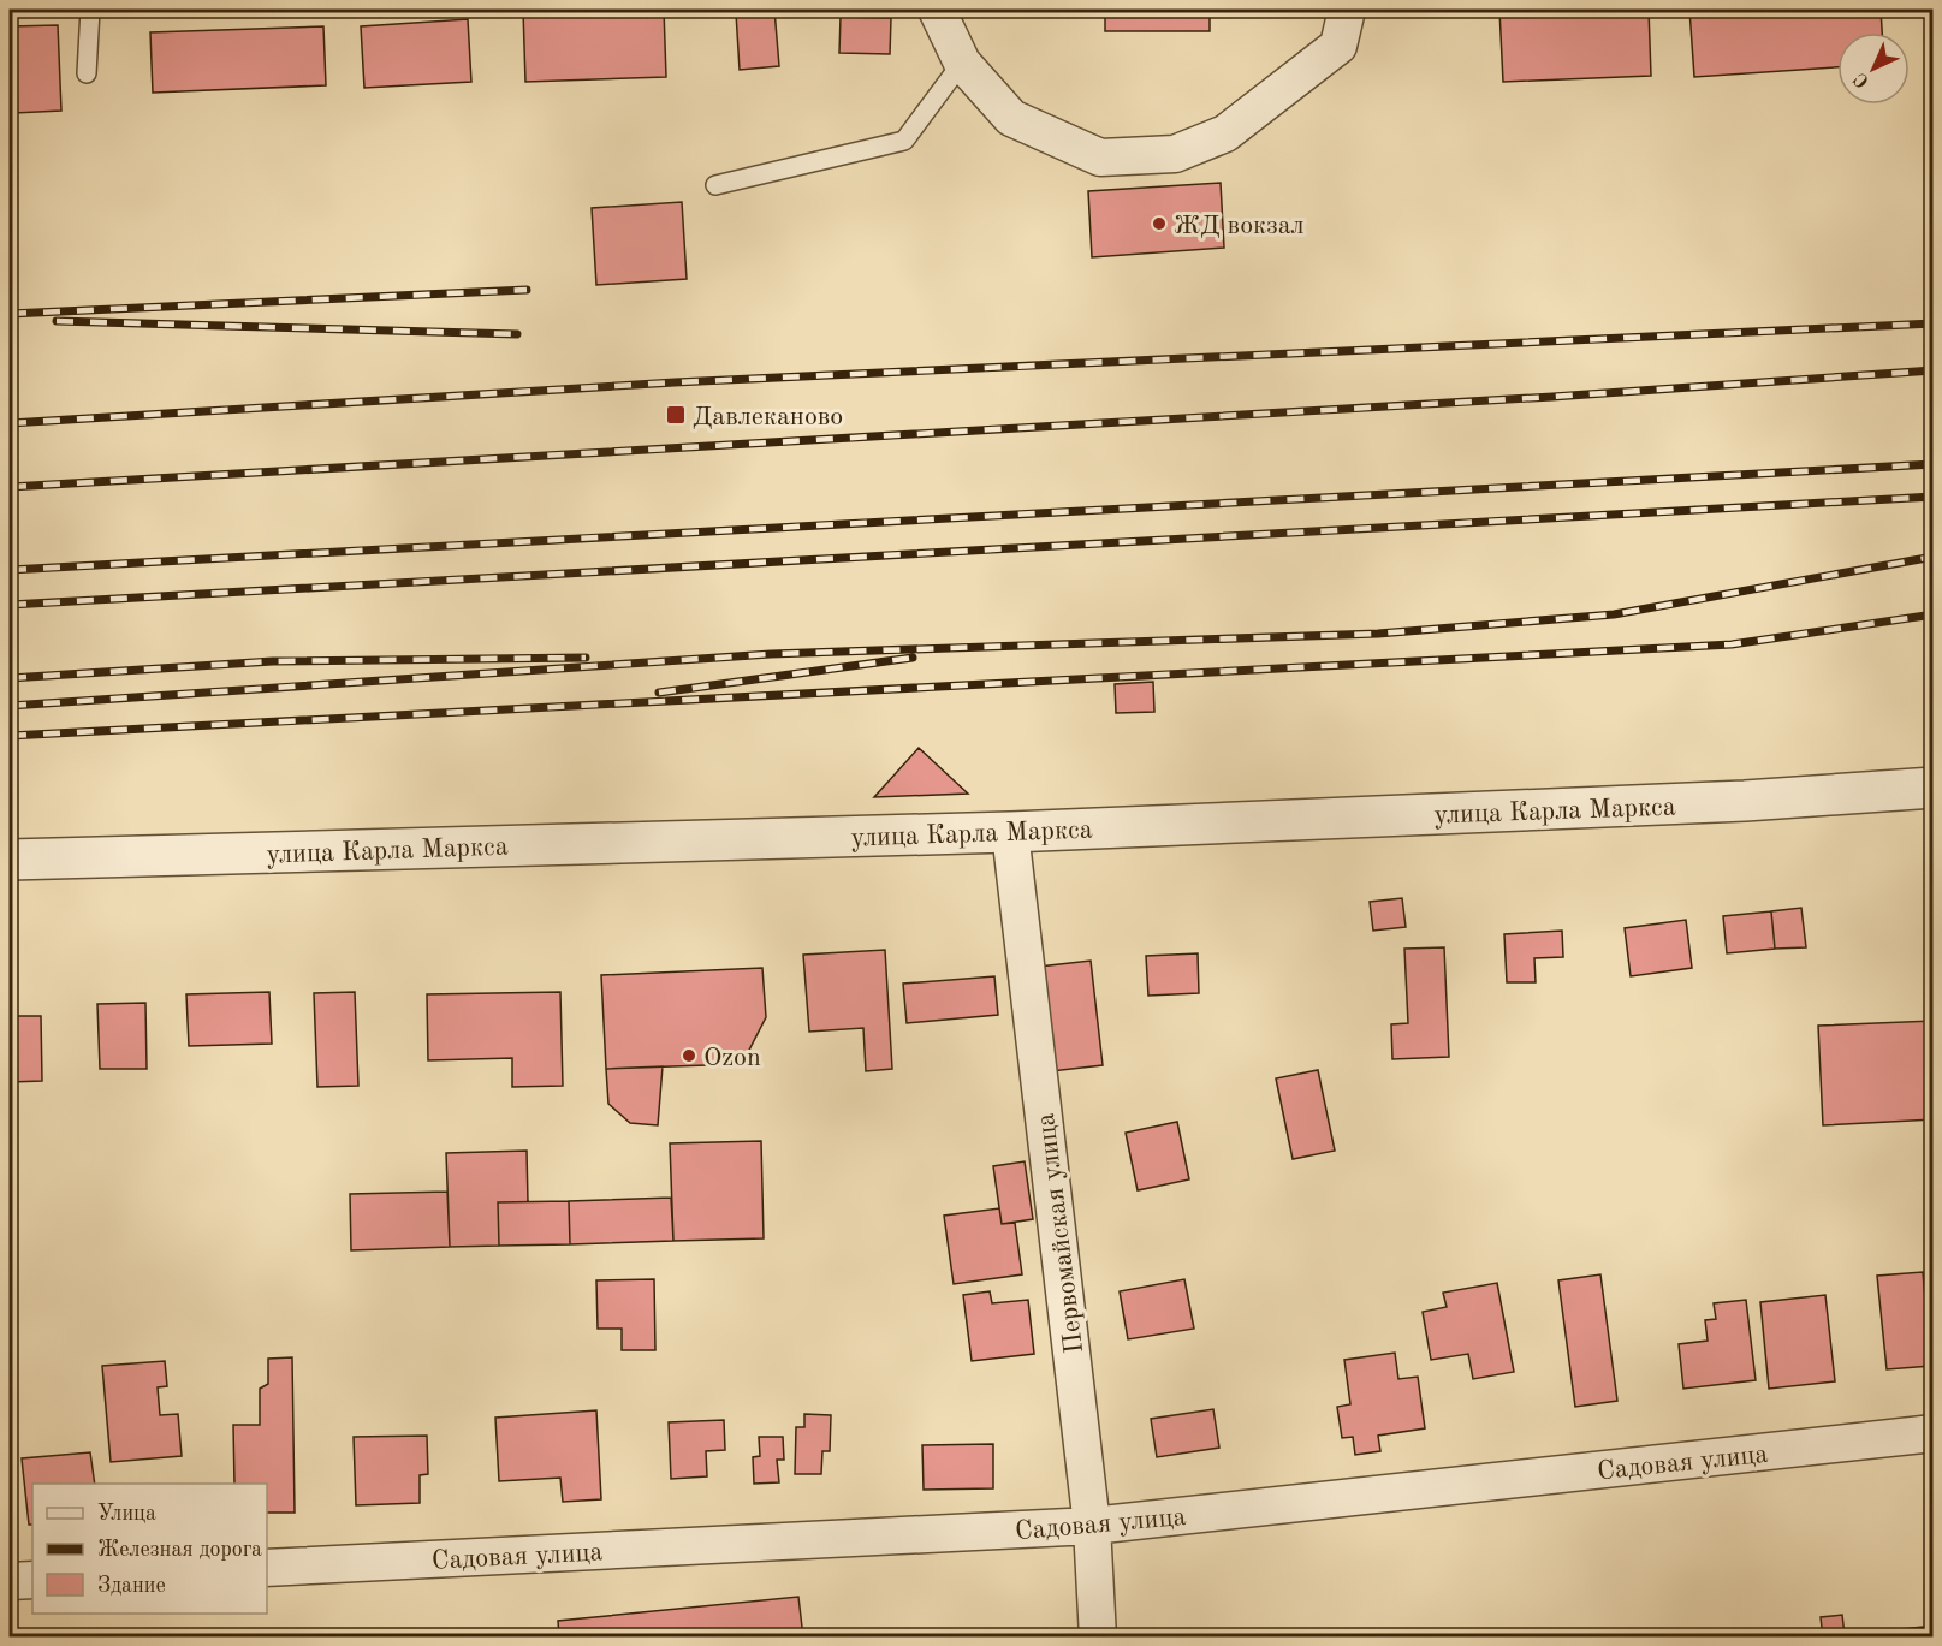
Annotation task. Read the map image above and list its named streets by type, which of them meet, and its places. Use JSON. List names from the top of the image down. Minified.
{"streets":{"street":["улица Карла Маркса","Первомайская улица","Садовая улица"]},"crossings":[["улица Карла Маркса","Первомайская улица"],["Первомайская улица","Садовая улица"]],"places":{"other":["ЖД вокзал","Ozon"],"transit":["Давлеканово"]},"legend":["Улица","Железная дорога","Здание"],"north":"bottom left"}
